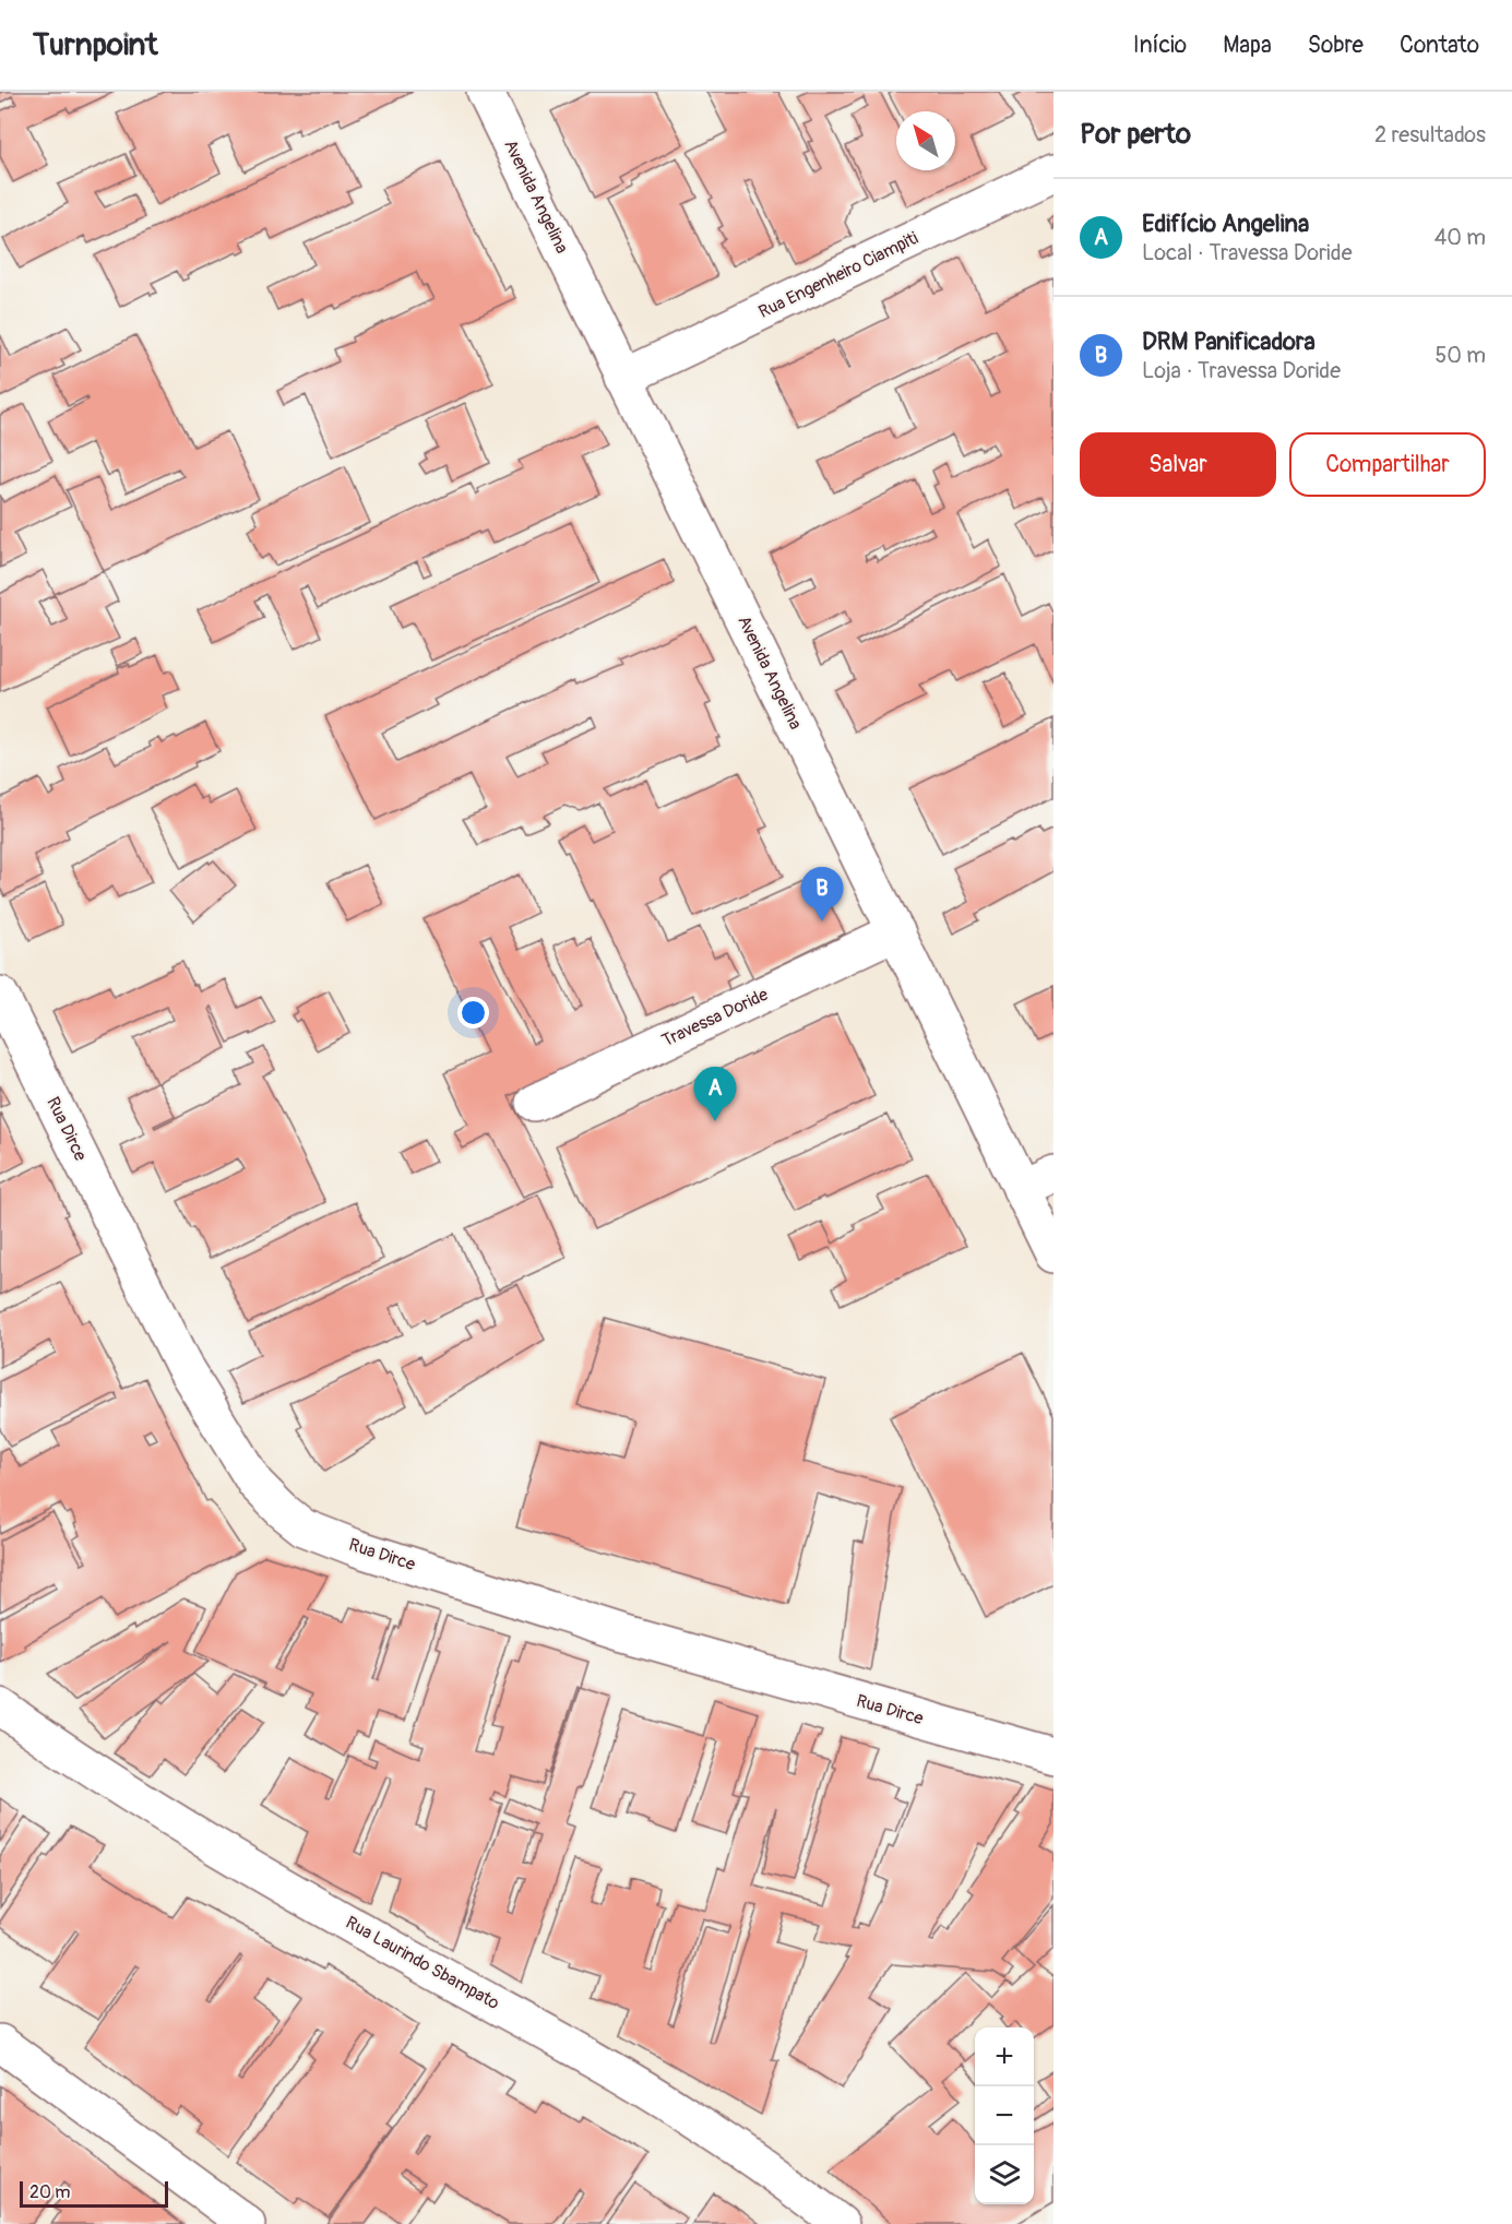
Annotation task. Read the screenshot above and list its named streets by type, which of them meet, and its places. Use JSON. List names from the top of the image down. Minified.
{"streets":{"street":["Avenida Angelina","Rua Engenheiro Ciampiti","Travessa Doride","Rua Dirce","Rua Laurindo Sbampato"]},"crossings":[["Avenida Angelina","Rua Engenheiro Ciampiti"],["Avenida Angelina","Travessa Doride"]],"scale_bar":"20 m","north":"top left","page":{"header":"Turnpoint","nav":["Início","Mapa","Sobre","Contato"],"heading":["Por perto","2 resultados"],"list":[{"mark":"A","name":"Edifício Angelina","note":"Local · Travessa Doride","value":"40 m"},{"mark":"B","name":"DRM Panificadora","note":"Loja · Travessa Doride","value":"50 m"}],"buttons":["Salvar","Compartilhar"],"pins":["B","A"],"map_buttons":["+","−"],"scale":"20 m"}}
